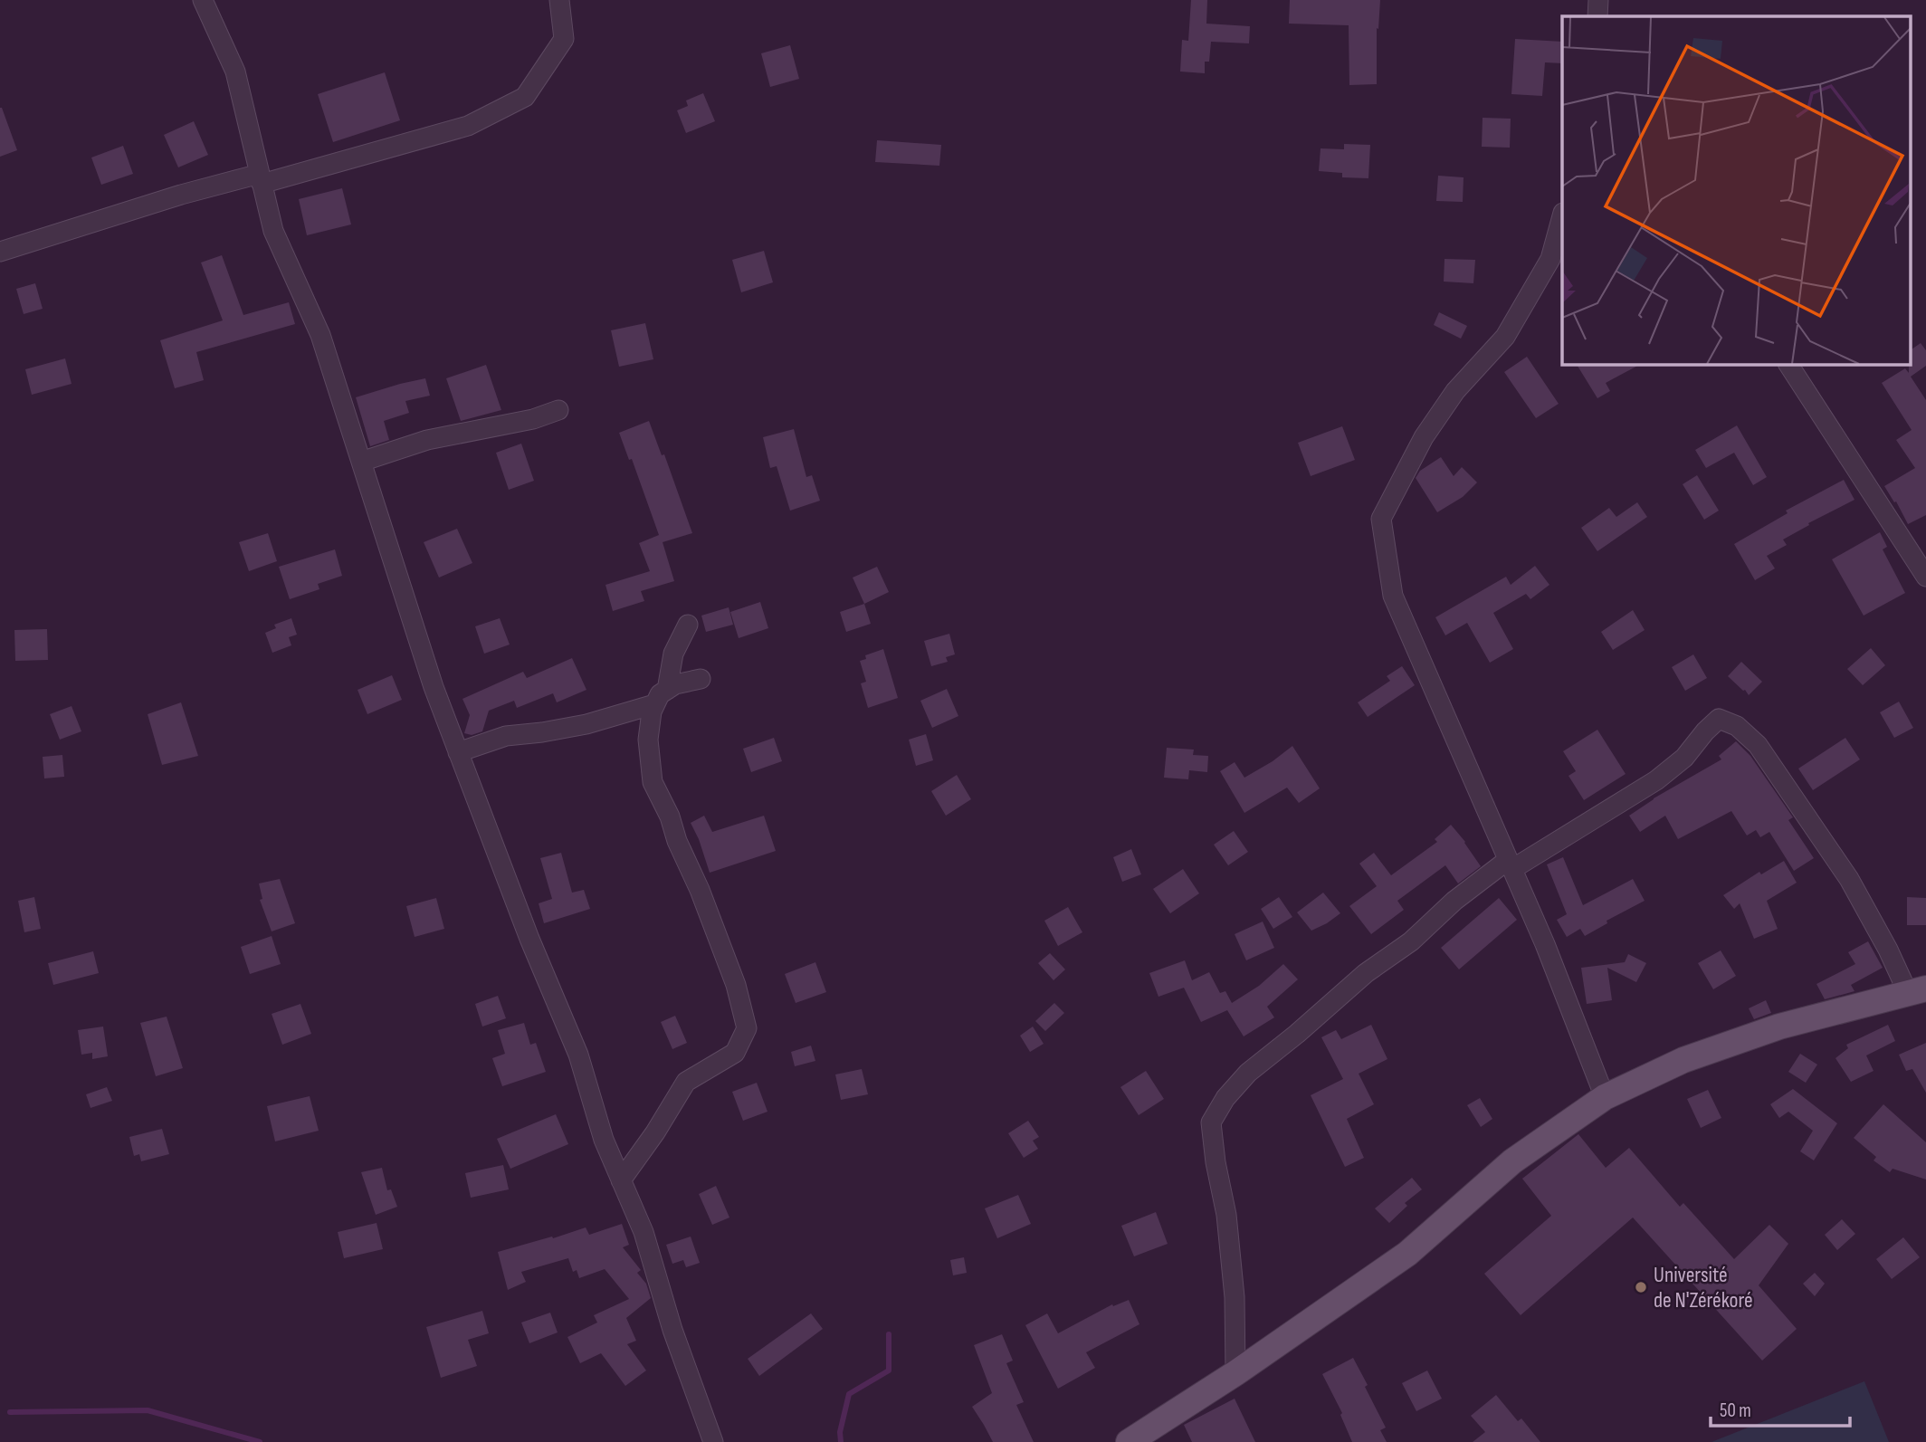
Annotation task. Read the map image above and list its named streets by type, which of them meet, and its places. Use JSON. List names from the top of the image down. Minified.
{"places":["Université de N'Zérékoré"],"scale_bar":"50 m"}
